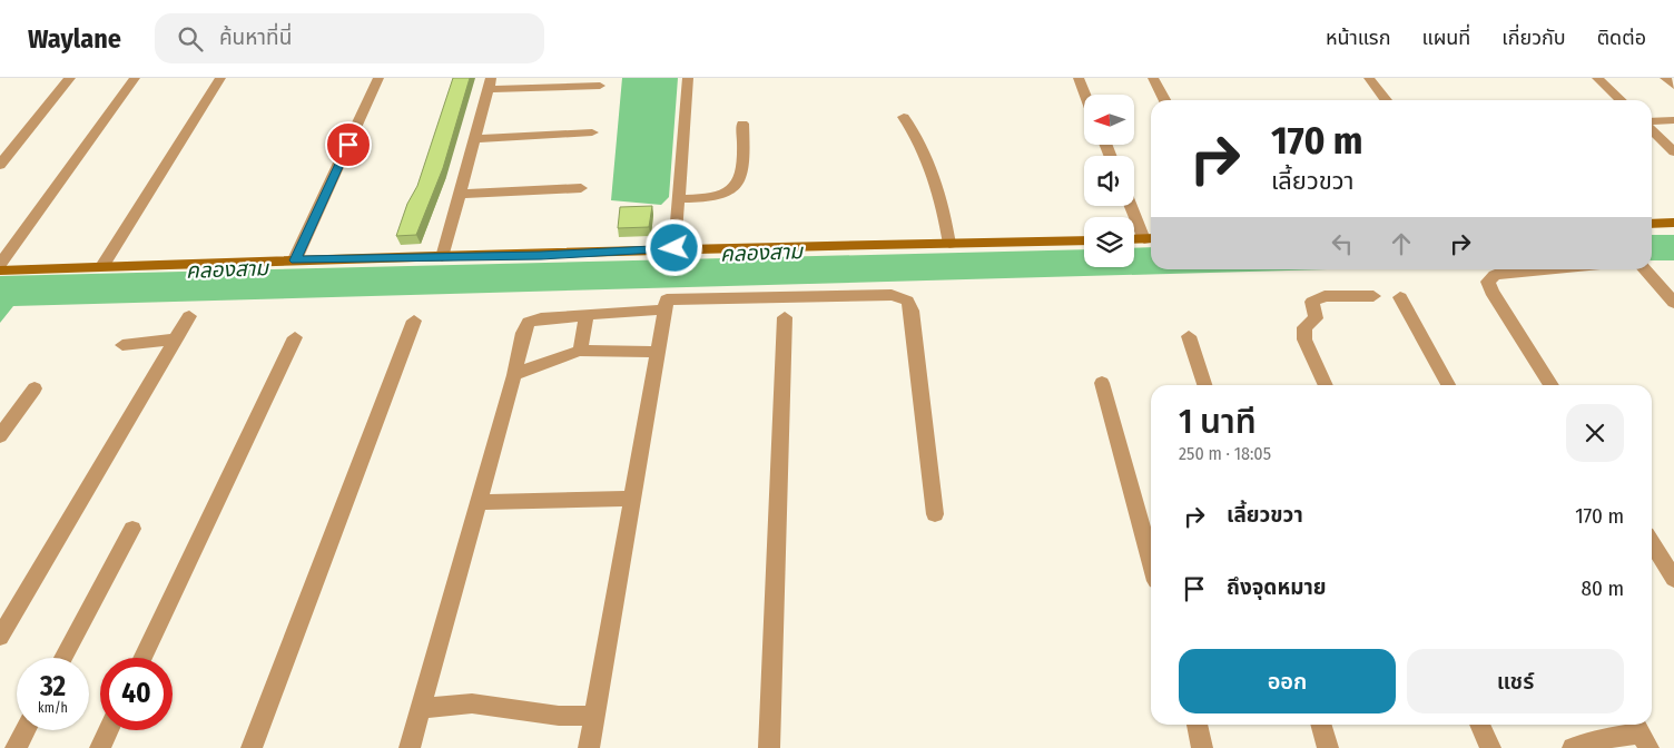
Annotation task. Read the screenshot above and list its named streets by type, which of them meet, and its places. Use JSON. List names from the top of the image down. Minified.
{"water":["คลองสาม"],"north":"left","page":{"header":"Waylane","search":"ค้นหาที่นี่","nav":["หน้าแรก","แผนที่","เกี่ยวกับ","ติดต่อ"],"turn":["170 m","เลี้ยวขวา"],"heading":["1 นาที","250 m · 18:05"],"list":[{"name":"เลี้ยวขวา","value":"170 m"},{"name":"ถึงจุดหมาย","value":"80 m"}],"buttons":["ออก","แชร์"],"speed":"32 km/h","limit":"40"}}
